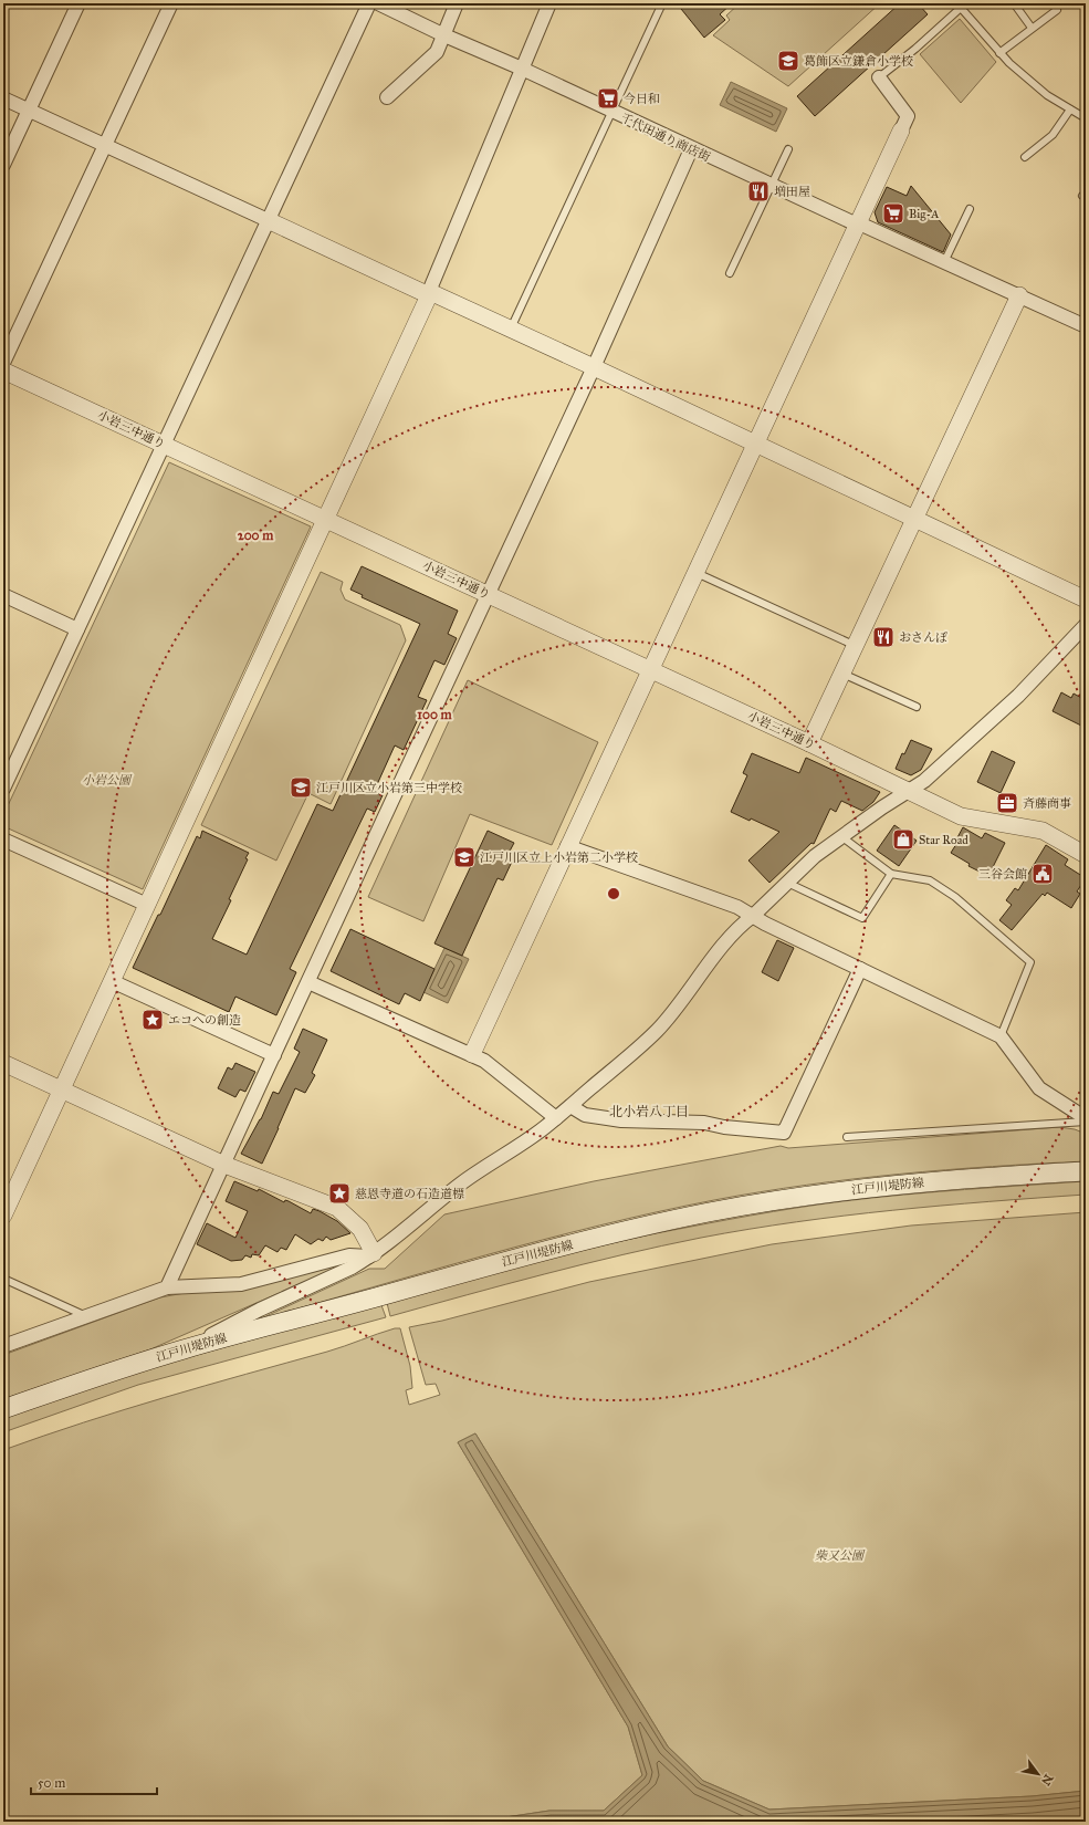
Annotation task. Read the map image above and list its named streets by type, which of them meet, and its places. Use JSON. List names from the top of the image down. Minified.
{"streets":{"main road":["江戸川堤防線"],"street":["千代田通り商店街","小岩三中通り"]},"districts":["北小岩八丁目"],"parks":["小岩公園","柴又公園"],"places":{"school or university":["葛飾区立鎌倉小学校","江戸川区立小岩第三中学校","江戸川区立上小岩第二小学校"],"supermarket":["今日和","Big-A"],"restaurant":["増田屋","おさんぽ"],"office":["斉藤商事"],"shop":["Star Road"],"public building":["三谷会館"],"place":["エコへの創造","慈恩寺道の石造道標"]},"scale_bar":"50 m","north":"bottom right","rings":["200 m","100 m"]}
